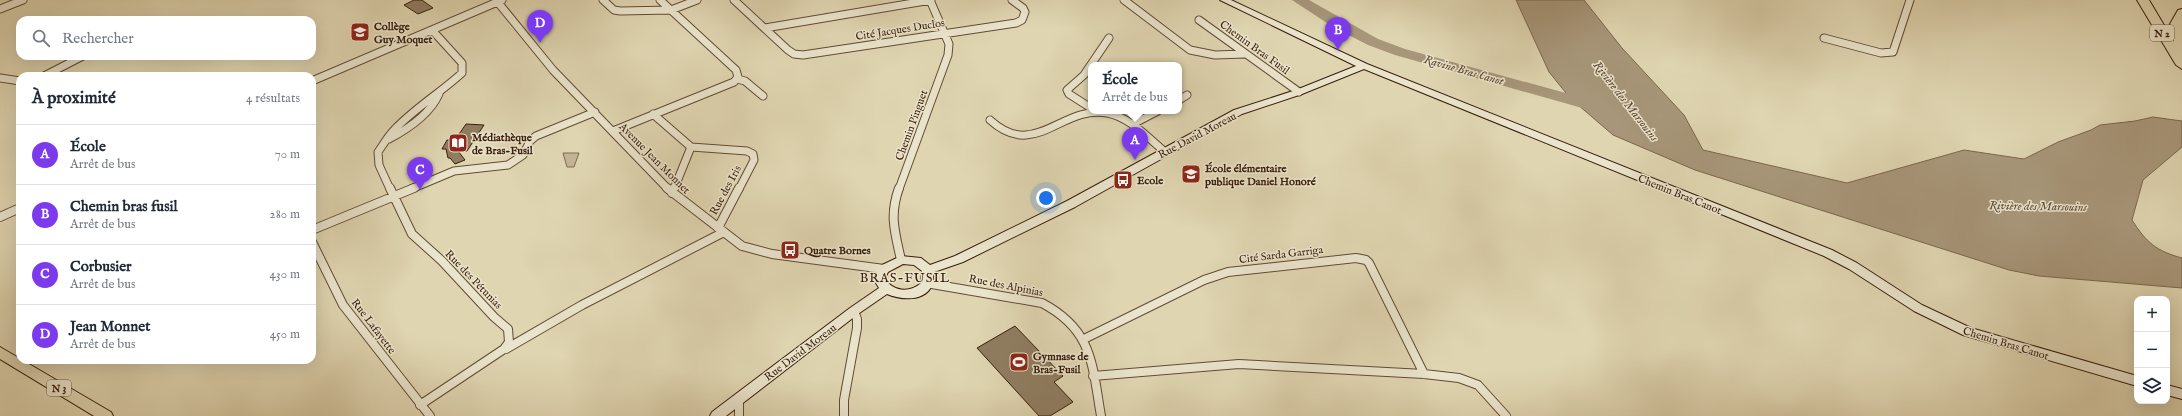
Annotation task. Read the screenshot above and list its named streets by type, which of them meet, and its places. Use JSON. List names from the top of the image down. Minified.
{"streets":{"highway":["N 2"],"main road":["N 3"],"street":["Cité Jacques Duclos","Chemin Bras Fusil","Chemin Pinguet","Rue David Moreau","Avenue Jean Monnet","Rue des Iris","Chemin Bras Canot","Cité Sarda Garriga","Rue des Pétunias","Rue des Alpinias","Rue Lafayette"]},"crossings":[["Cité Jacques Duclos","Chemin Pinguet"],["Chemin Bras Fusil","Rue David Moreau"],["Chemin Pinguet","Rue David Moreau"],["Chemin Pinguet","Avenue Jean Monnet"],["Chemin Pinguet","Rue des Alpinias"],["Rue David Moreau","Avenue Jean Monnet"],["Rue David Moreau","Chemin Bras Canot"],["Rue David Moreau","Rue des Alpinias"],["Avenue Jean Monnet","Rue des Iris"],["Avenue Jean Monnet","Rue des Alpinias"],["Cité Sarda Garriga","Rue des Alpinias"]],"districts":["BRAS-FUSIL"],"water":["Ravine Bras Canot","Rivière des Marsouins"],"places":{"school or university":["Collège Guy Moquet","École élémentaire publique Daniel Honoré"],"library":["Médiathèque de Bras-Fusil"],"bus stop":["Ecole","Quatre Bornes"],"sports":["Gymnase de Bras-Fusil"]},"page":{"pins":["D","B","A","C"],"search":"Rechercher","popup":["École","Arrêt de bus"],"heading":["À proximité","4 résultats"],"list":[{"mark":"A","name":"École","note":"Arrêt de bus","value":"70 m"},{"mark":"B","name":"Chemin bras fusil","note":"Arrêt de bus","value":"280 m"},{"mark":"C","name":"Corbusier","note":"Arrêt de bus","value":"430 m"},{"mark":"D","name":"Jean Monnet","note":"Arrêt de bus","value":"450 m"}],"map_buttons":["+","−"]}}
